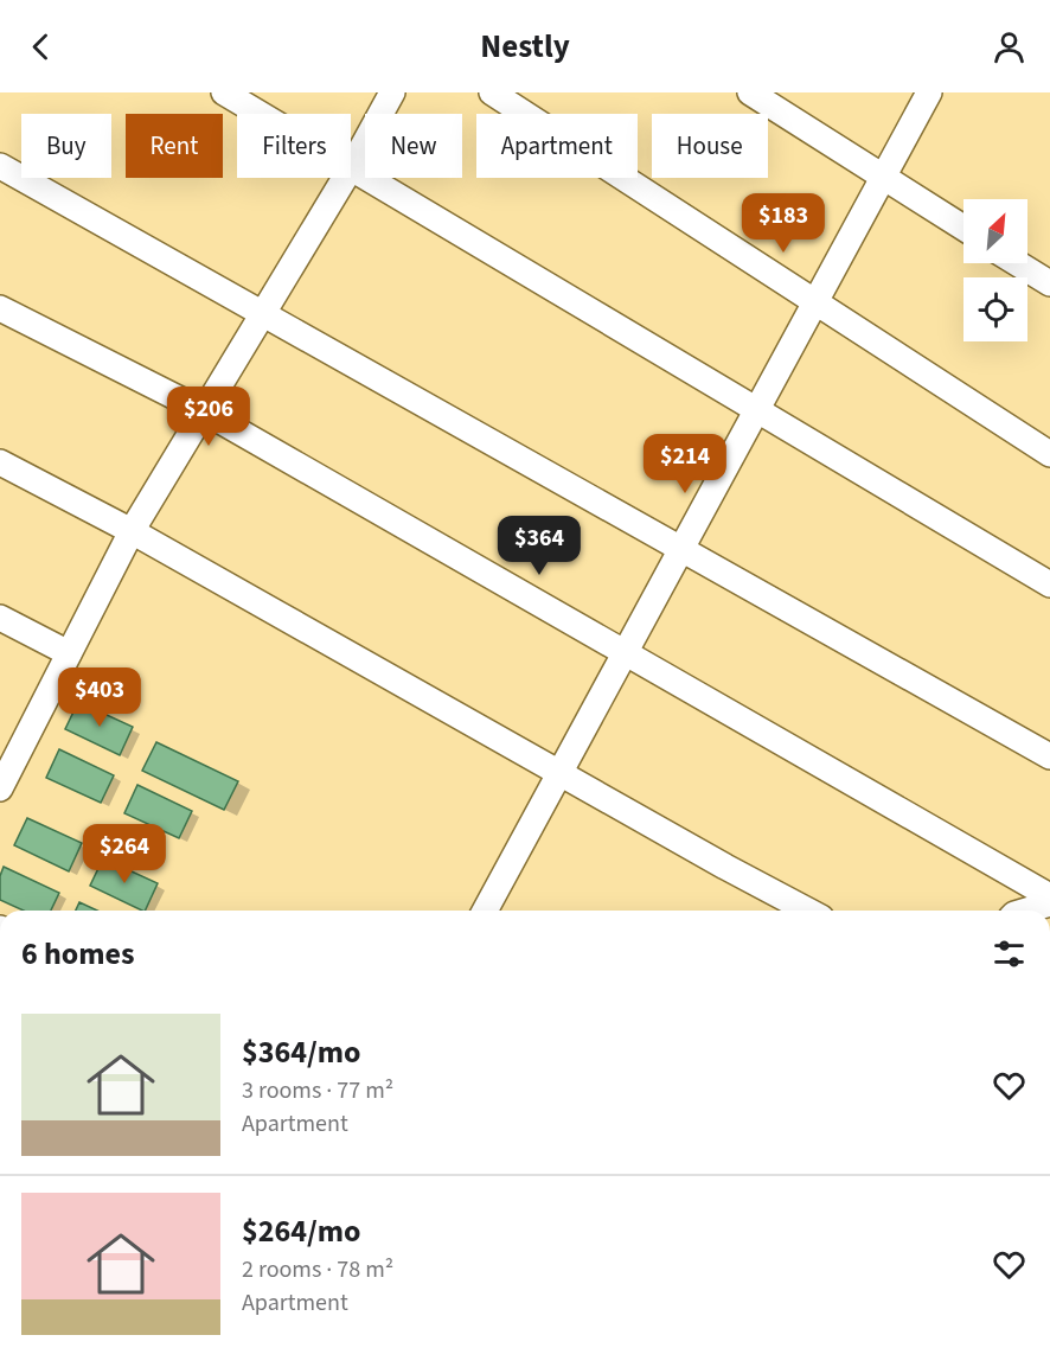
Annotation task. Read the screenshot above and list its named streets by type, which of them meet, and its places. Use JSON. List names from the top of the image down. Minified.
{"north":"top right","page":{"header":"Nestly","chip":["Buy","Rent","Filters","New","Apartment","House"],"price":["$183","$206","$214","$364","$403","$264"],"heading":"6 homes","list":[{"name":"$364/mo","note":"3 rooms · 77 m² · Apartment"},{"name":"$264/mo","note":"2 rooms · 78 m² · Apartment"}]}}
